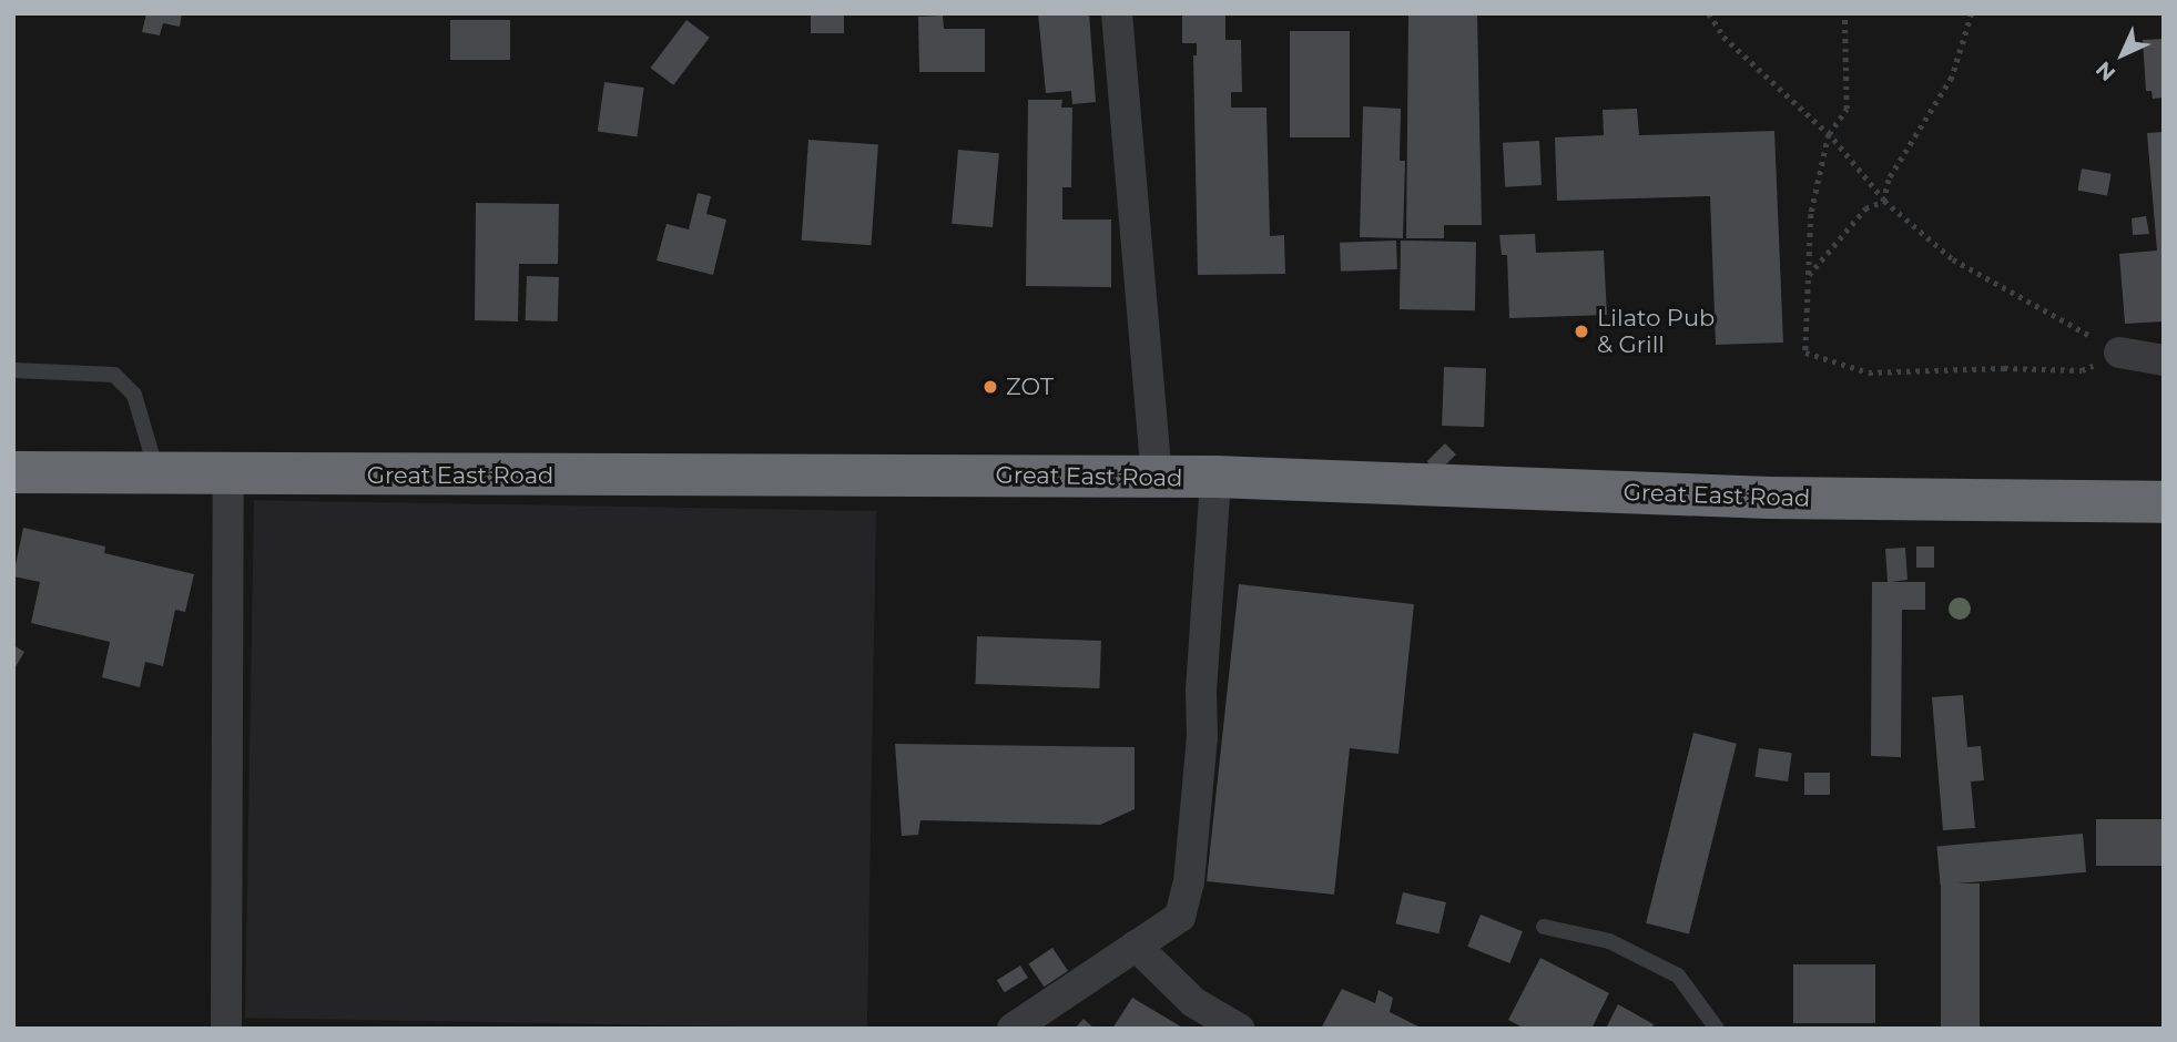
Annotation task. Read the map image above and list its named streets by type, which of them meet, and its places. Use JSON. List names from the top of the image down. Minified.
{"streets":{"highway":["Great East Road"]},"places":["Lilato Pub & Grill","ZOT"],"north":"bottom left"}
